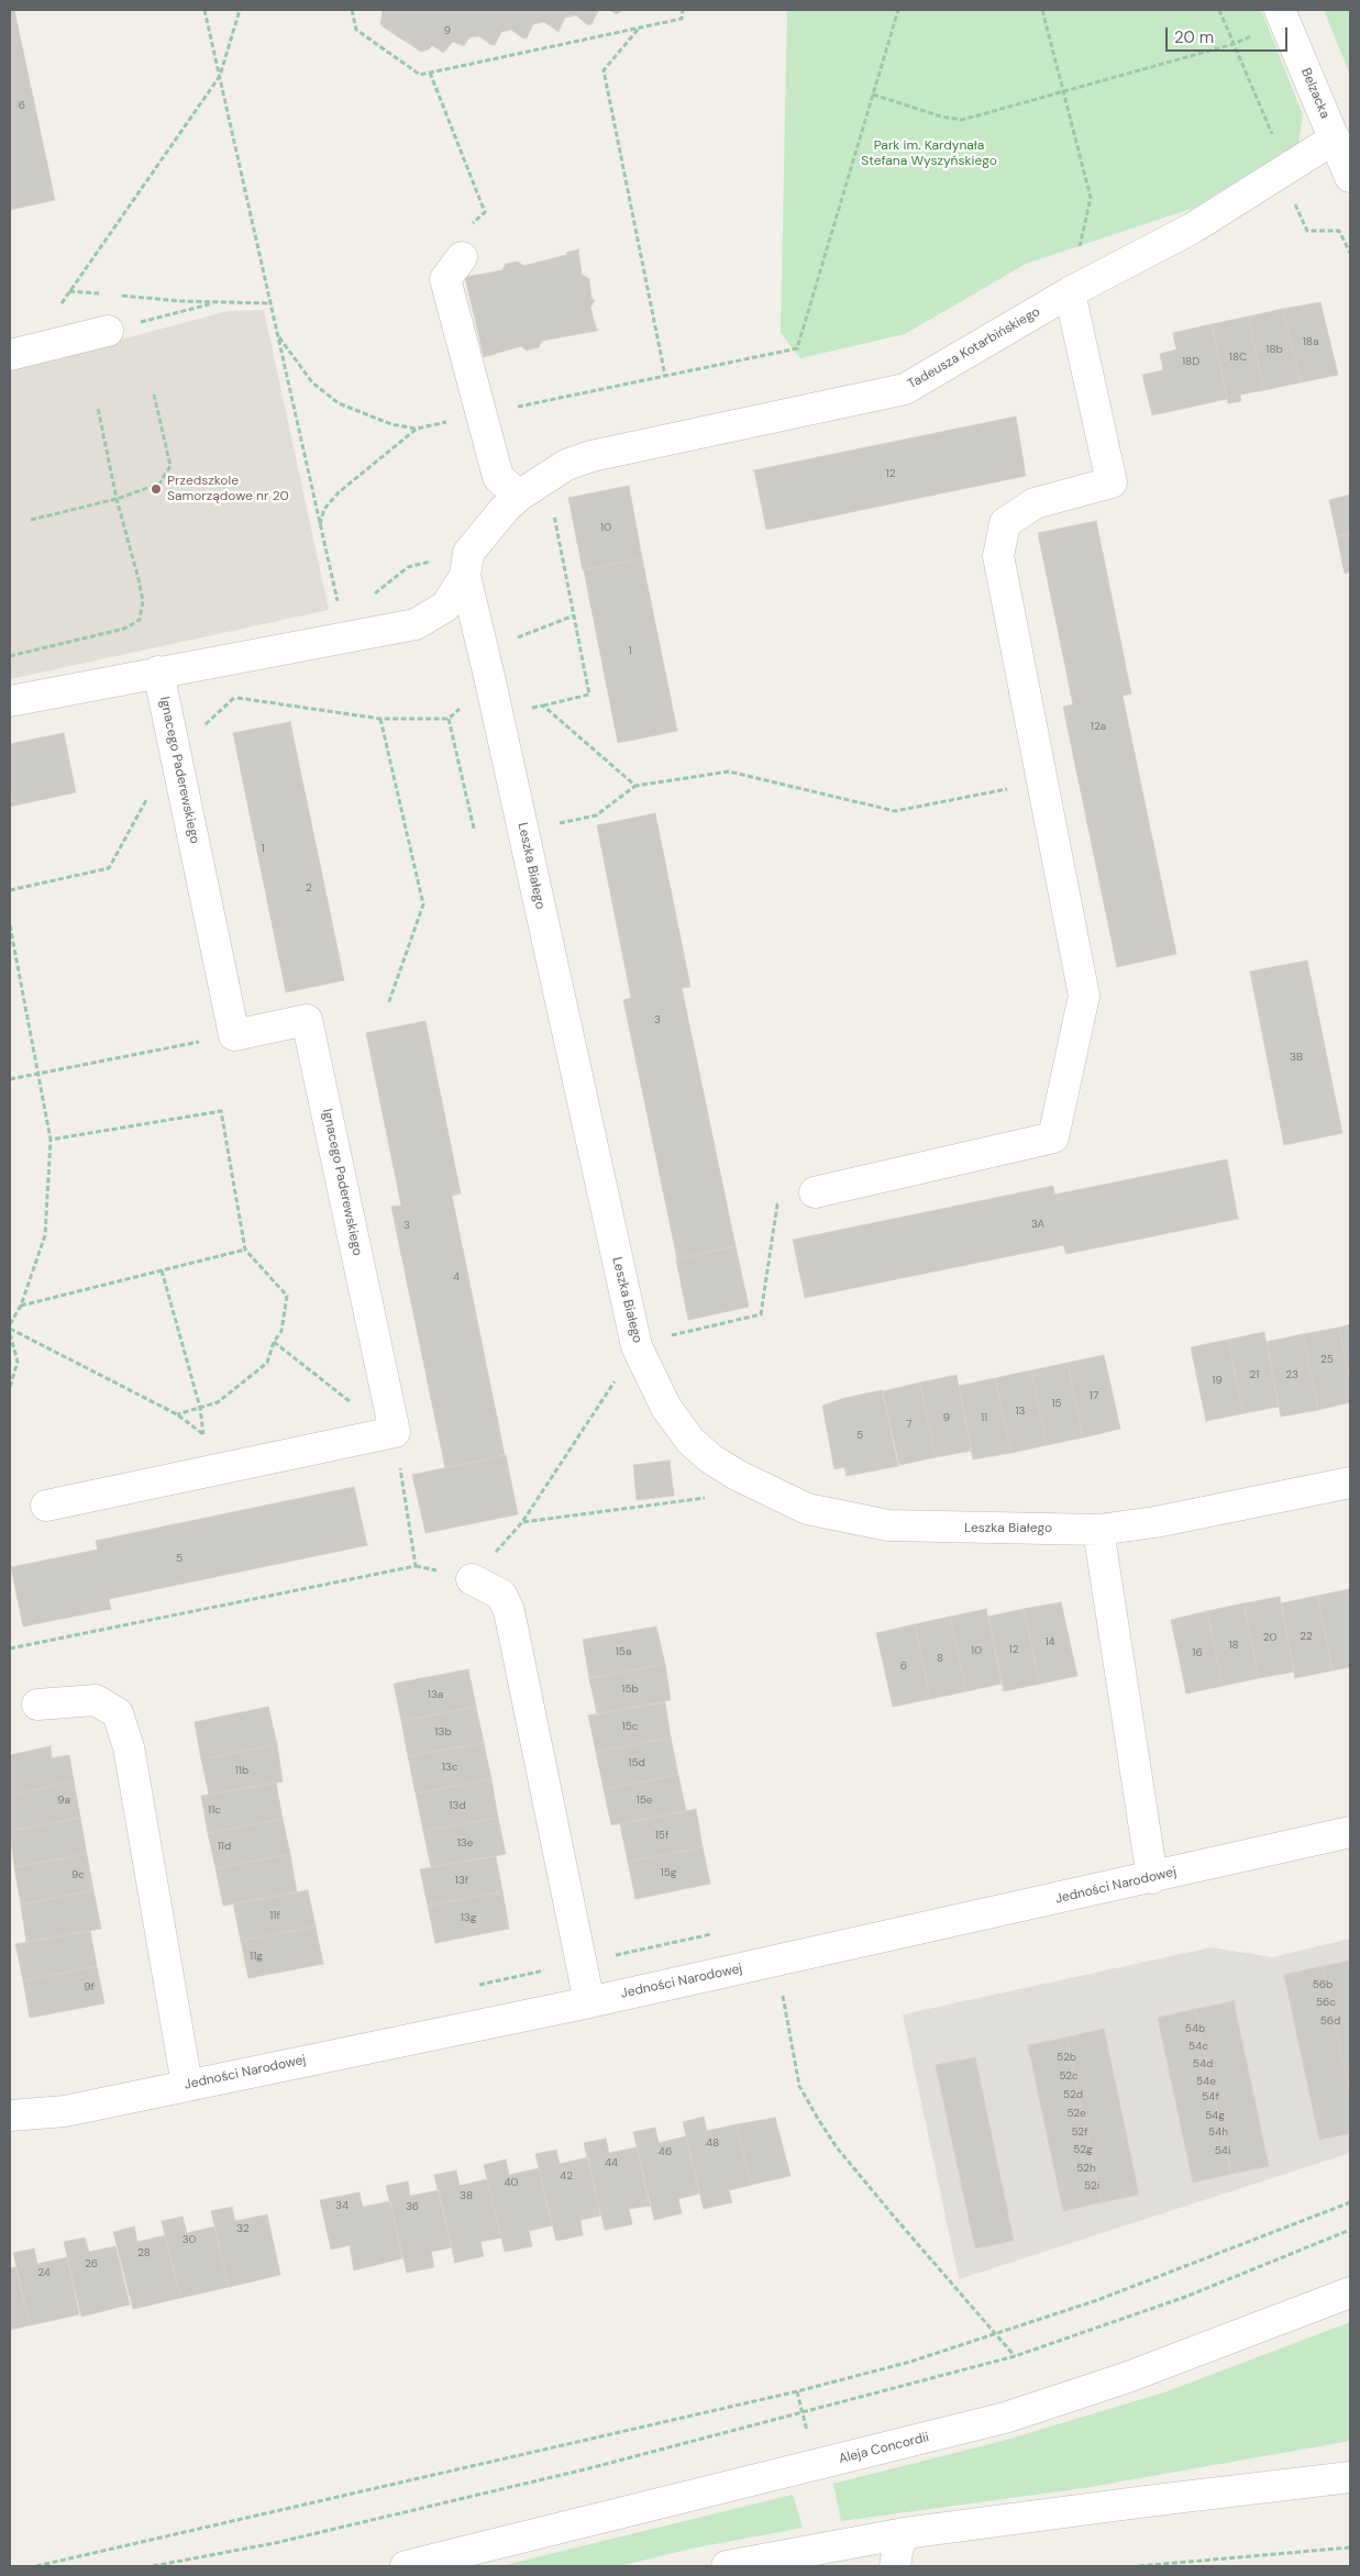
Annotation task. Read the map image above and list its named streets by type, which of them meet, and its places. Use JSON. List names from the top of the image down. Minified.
{"streets":{"street":["Belzacka","Tadeusza Kotarbińskiego","Ignacego Paderewskiego","Leszka Białego","Jedności Narodowej","Aleja Concordii"]},"crossings":[["Belzacka","Tadeusza Kotarbińskiego"],["Tadeusza Kotarbińskiego","Leszka Białego"]],"parks":["Park im. Kardynała Stefana Wyszyńskiego"],"places":["Przedszkole Samorządowe nr 20"],"house_numbers":["9","6","18a","18b","18C","18D","12","10","1","12a","1","2","3","3B","3A","3","4","25","21","23","19","17","15","13","9","11","7","5","5","22","20","14","18","12","10","15a","16","8","6","15b","13a","15c","13b","15d","13c","11b","9a","15e","13d","11c","15f","13e","11d","15g","9c","13f","11f","13g","11g","56b","9f","56c","56d","54b","54c","52b","54d","52c","54e","52d","54f","52e","54g","52f","54h","48","52g","54i","46","44","52h","42","40","52i","38","34","36","32","30","28","26","24"],"scale_bar":"20 m"}
